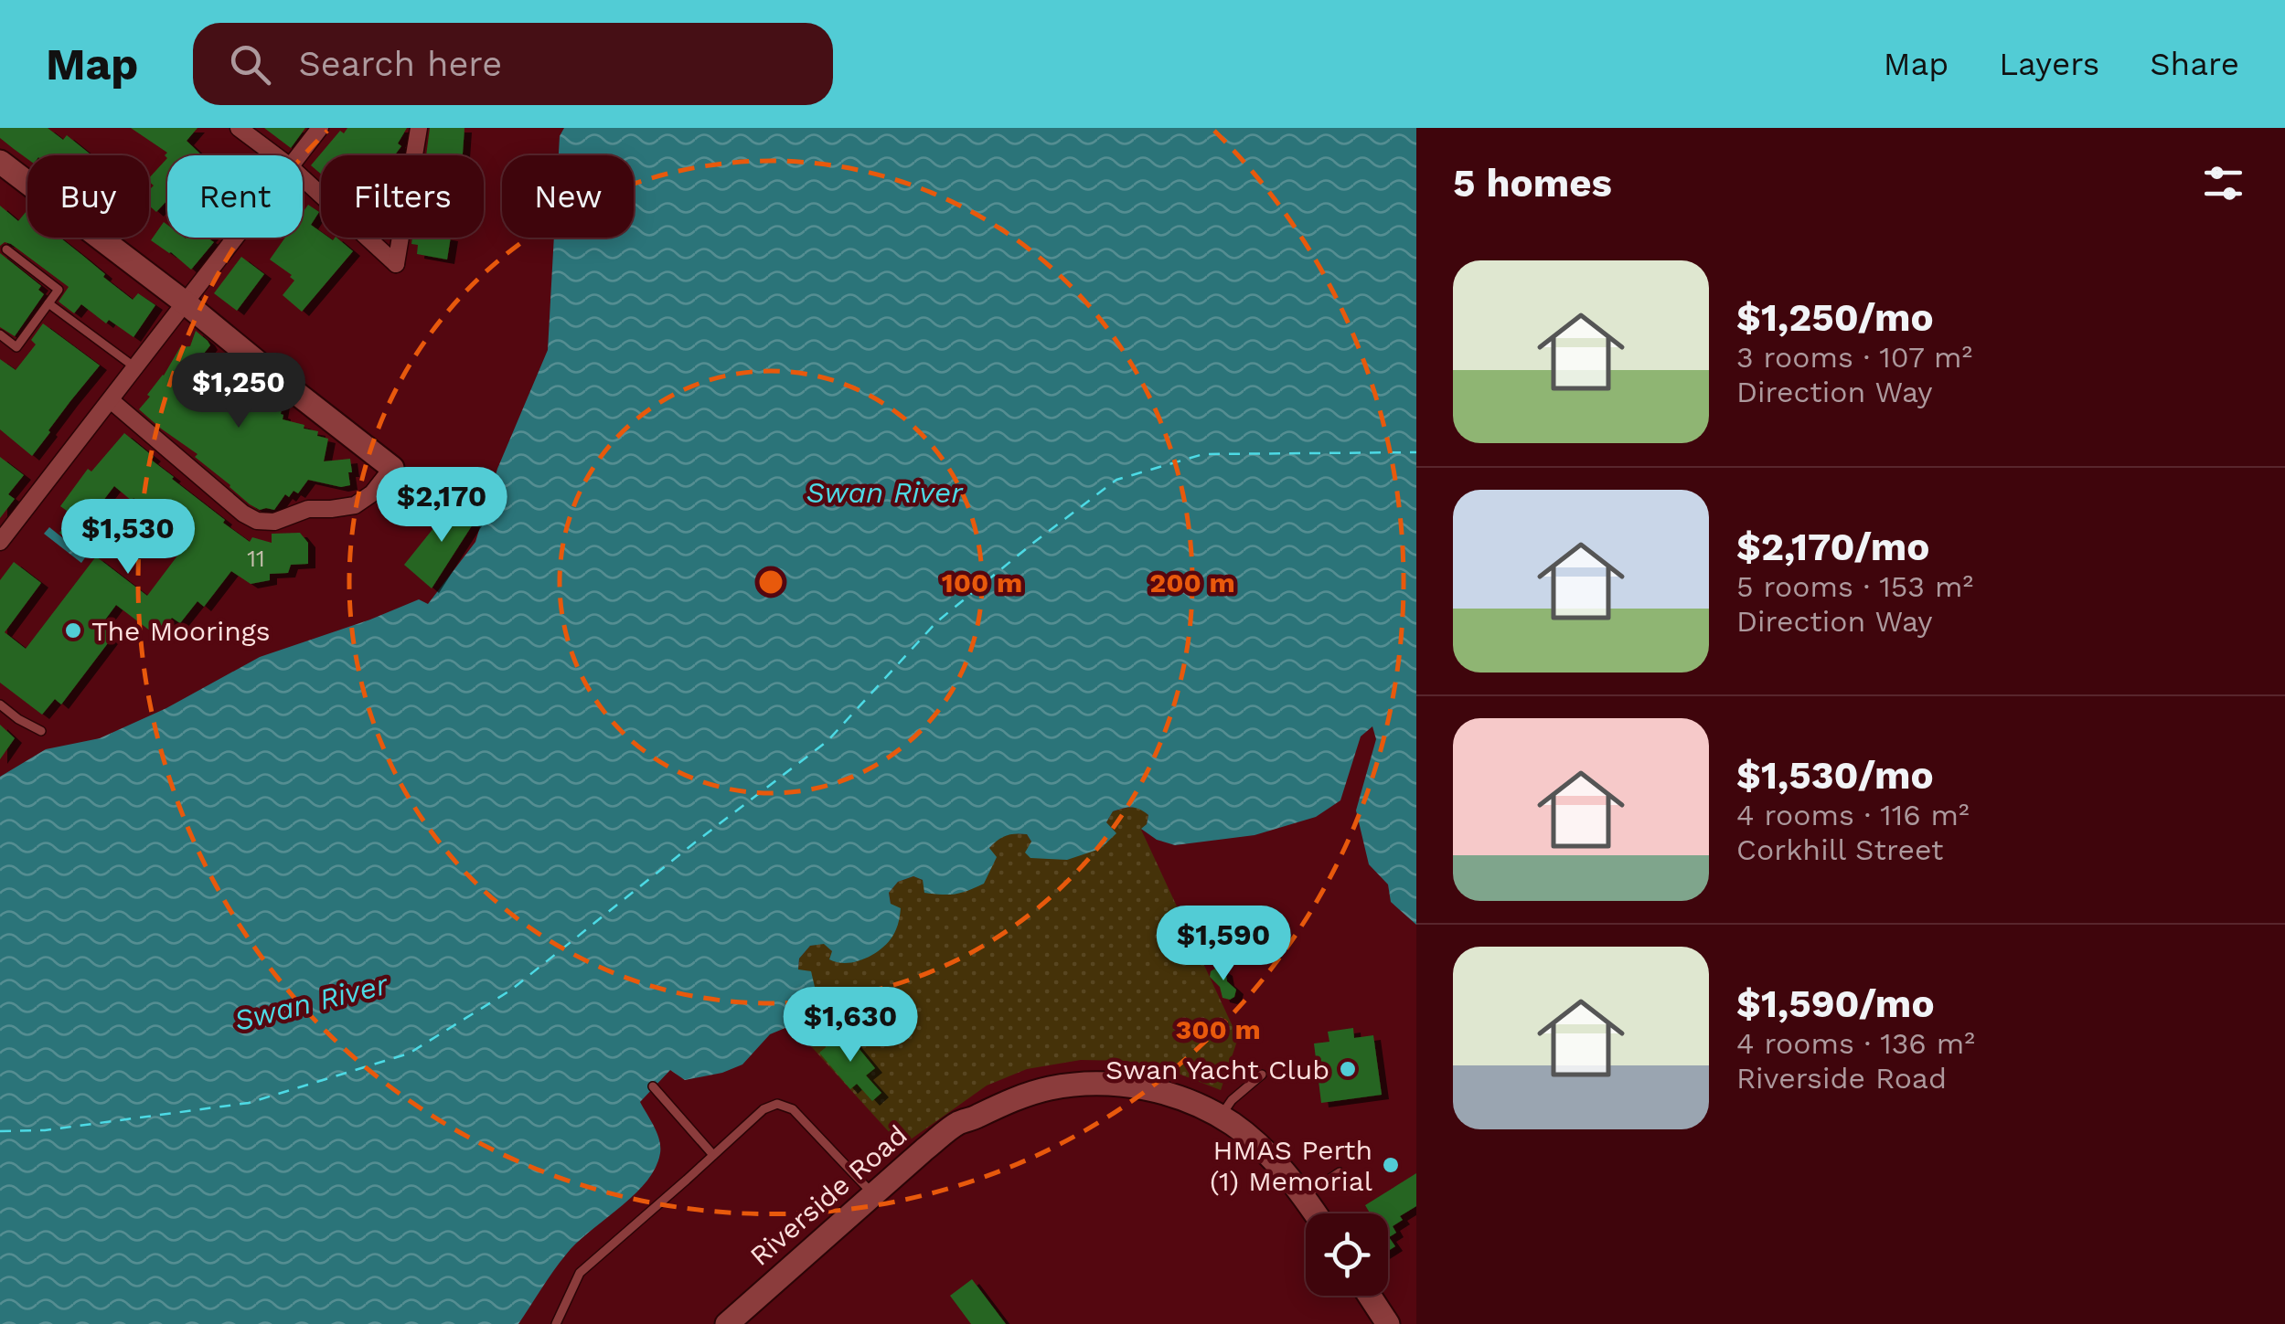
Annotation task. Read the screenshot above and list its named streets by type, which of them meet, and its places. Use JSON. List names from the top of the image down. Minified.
{"streets":{"street":["Riverside Road"]},"water":["Swan River"],"places":["The Moorings","Swan Yacht Club","HMAS Perth (1) Memorial"],"house_numbers":["11"],"page":{"header":"Map","search":"Search here","nav":["Map","Layers","Share"],"heading":"5 homes","chip":["Buy","Rent","Filters","New"],"list":[{"name":"$1,250/mo","note":"3 rooms · 107 m² · Direction Way"},{"name":"$2,170/mo","note":"5 rooms · 153 m² · Direction Way"},{"name":"$1,530/mo","note":"4 rooms · 116 m² · Corkhill Street"},{"name":"$1,590/mo","note":"4 rooms · 136 m² · Riverside Road"}],"price":["$1,250","$2,170","$1,530","$1,590","$1,630"]},"rings":["100 m","200 m","300 m"]}
